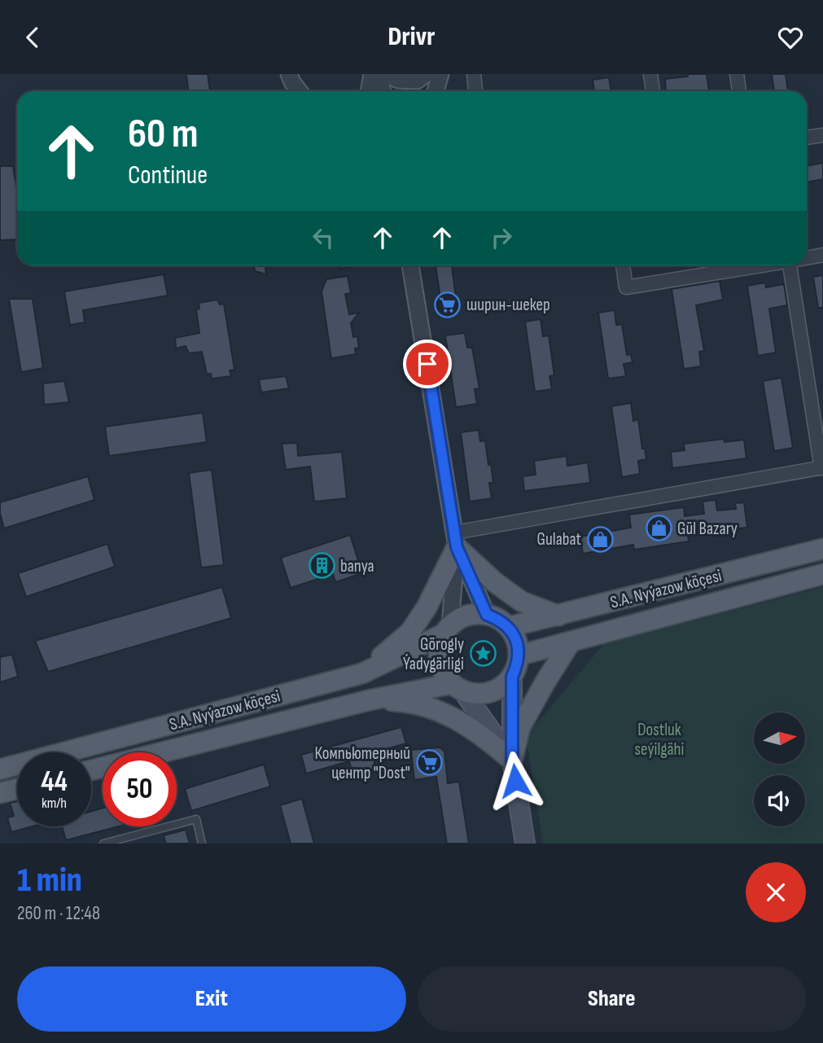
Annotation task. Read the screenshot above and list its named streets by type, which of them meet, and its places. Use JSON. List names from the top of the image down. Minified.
{"streets":{"main road":["S.A. Nyýazow köçesi"]},"parks":["Dostluk seýilgähi"],"places":{"supermarket":["ширин-шекер","Компьютерный центр \"Dost\""],"shop":["Gül Bazary","Gulabat"],"building":["banya"],"place":["Görogly Ýadygärligi"]},"north":"right","page":{"header":"Drivr","turn":["60 m","Continue"],"speed":"44 km/h","limit":"50","heading":["1 min","260 m · 12:48"],"buttons":["Exit","Share"]}}
